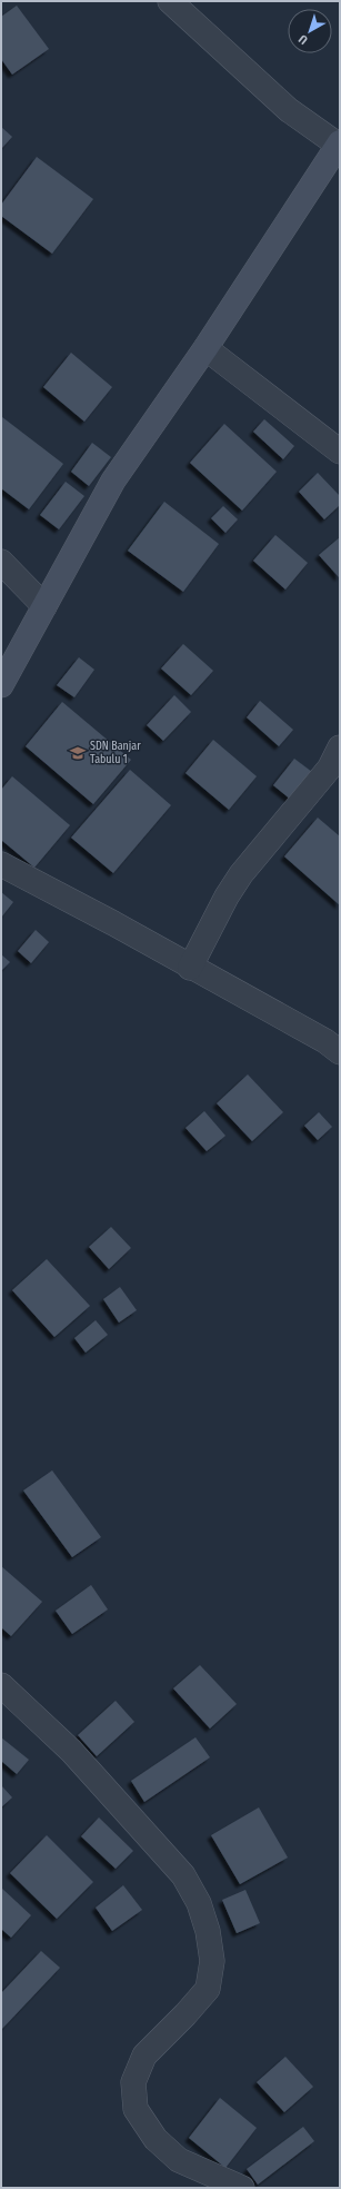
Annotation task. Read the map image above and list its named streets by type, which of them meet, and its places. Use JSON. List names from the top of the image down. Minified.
{"places":{"school or university":["SDN Banjar Tabulu 1"]},"north":"bottom left"}
